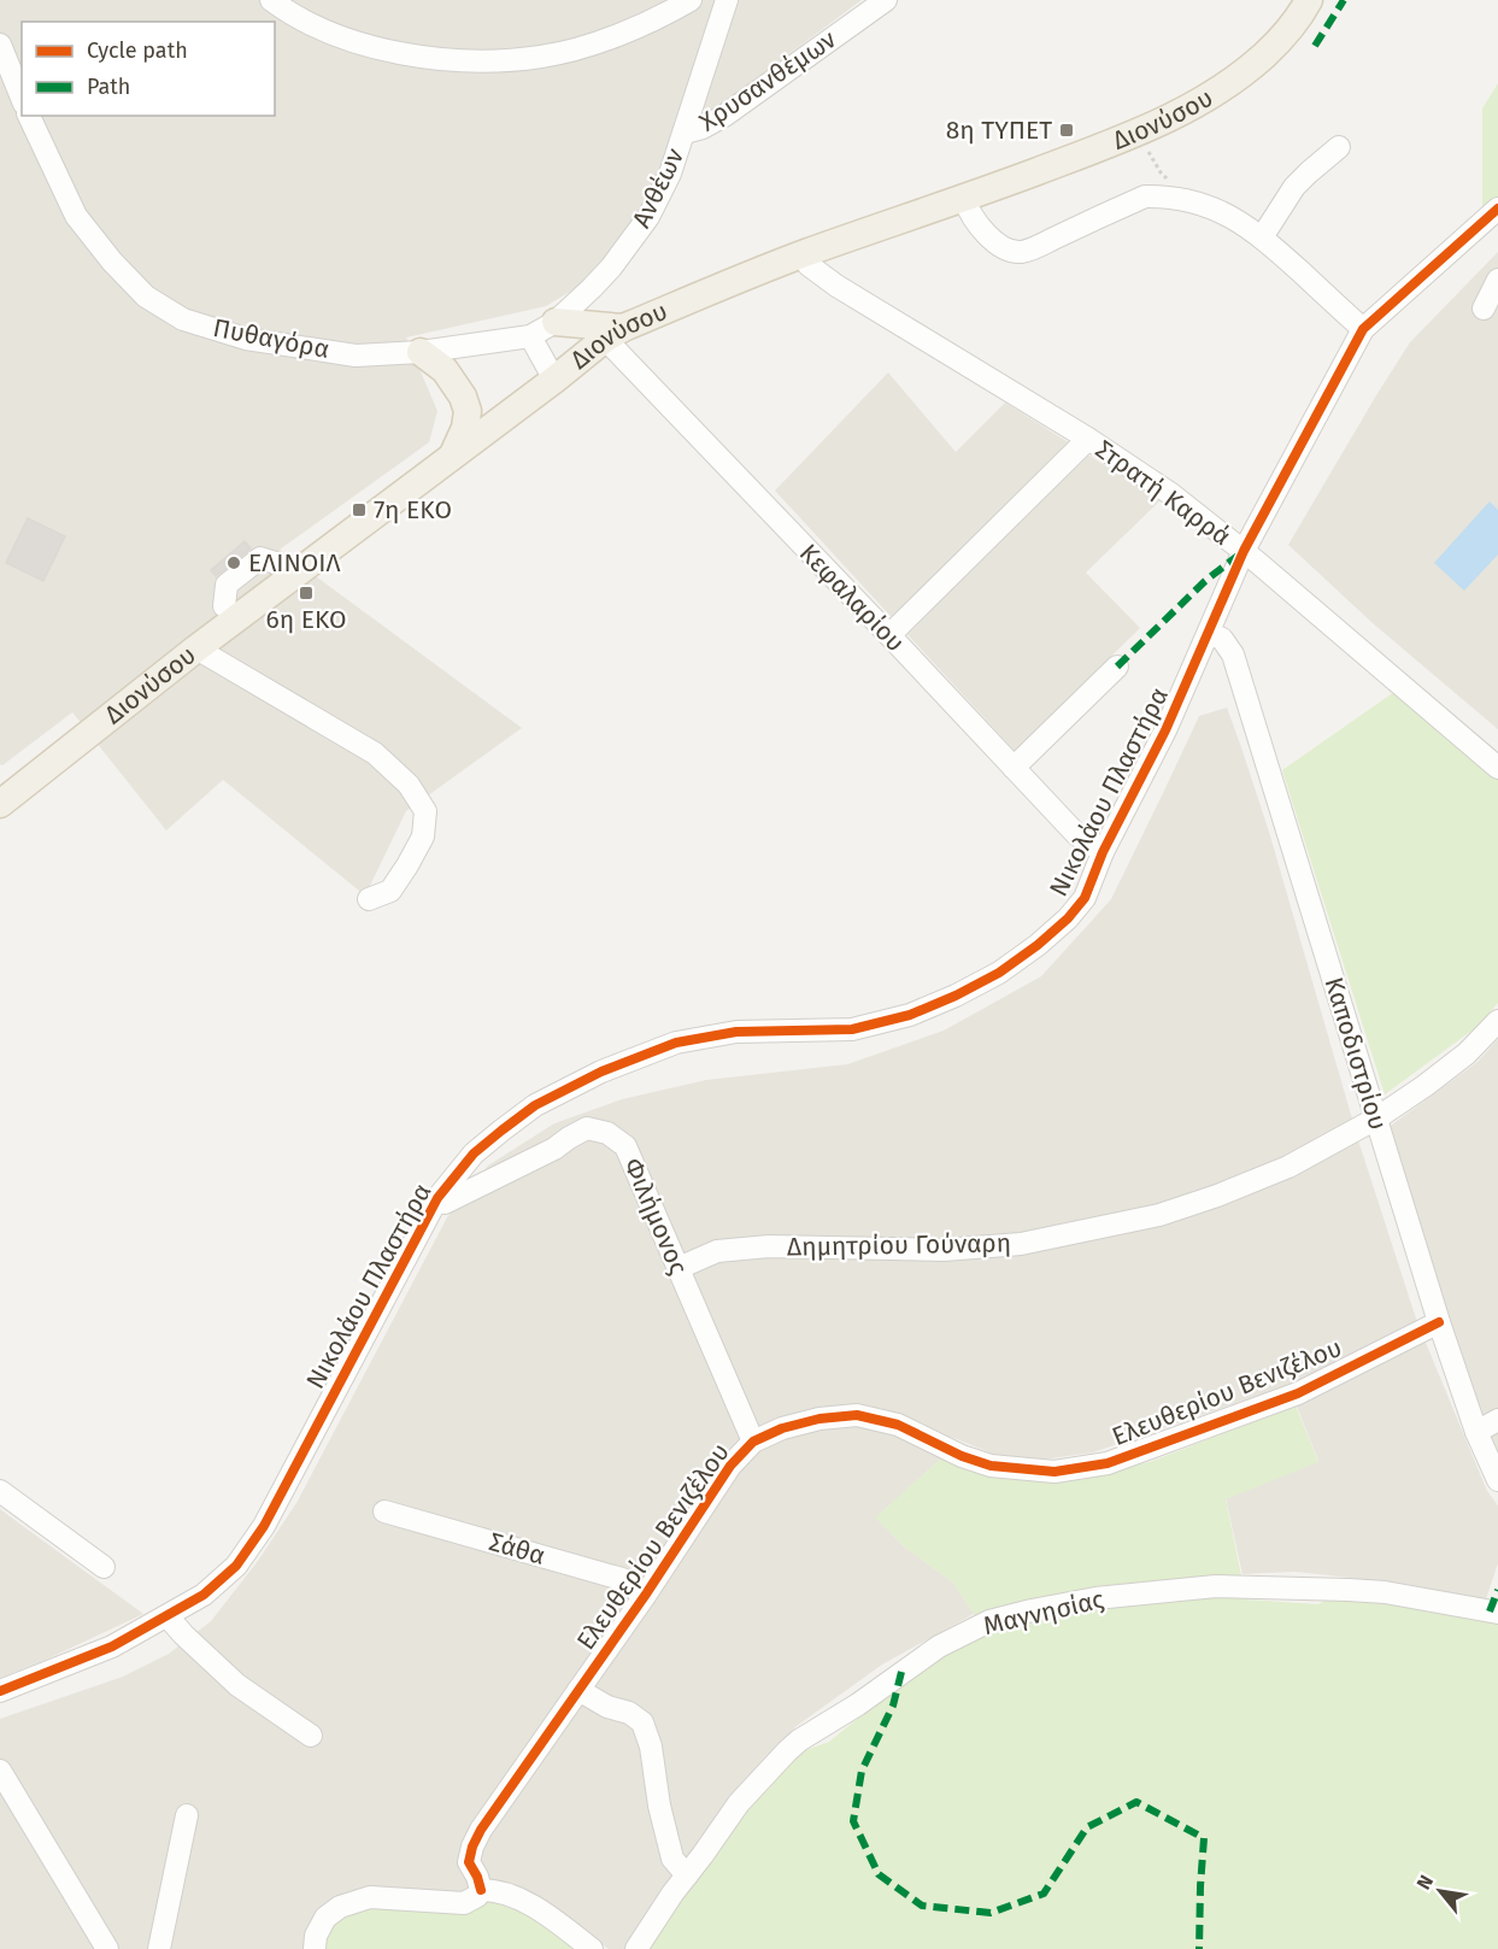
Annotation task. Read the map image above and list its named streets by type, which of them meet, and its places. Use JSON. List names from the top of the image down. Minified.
{"streets":{"main road":["Διονύσου"],"street":["Χρυσανθέμων","Ανθέων","Πυθαγόρα","Στρατή Καρρά","Κεφαλαρίου","Νικολάου Πλαστήρα","Καποδιστρίου","Φιλήμονος","Δημητρίου Γούναρη","Ελευθερίου Βενιζέλου","Σάθα","Μαγνησίας"]},"crossings":[["Χρυσανθέμων","Ανθέων"],["Διονύσου","Στρατή Καρρά"],["Διονύσου","Κεφαλαρίου"],["Ανθέων","Πυθαγόρα"],["Στρατή Καρρά","Νικολάου Πλαστήρα"],["Κεφαλαρίου","Νικολάου Πλαστήρα"],["Νικολάου Πλαστήρα","Καποδιστρίου"],["Νικολάου Πλαστήρα","Φιλήμονος"],["Καποδιστρίου","Δημητρίου Γούναρη"],["Καποδιστρίου","Ελευθερίου Βενιζέλου"],["Φιλήμονος","Δημητρίου Γούναρη"],["Φιλήμονος","Ελευθερίου Βενιζέλου"],["Ελευθερίου Βενιζέλου","Σάθα"]],"places":{"transit":["8η ΤΥΠΕΤ","7η ΕΚΟ","6η ΕΚΟ"],"other":["ΕΛΙΝΟΙΛ"]},"legend":["Cycle path","Path"],"north":"top left"}
